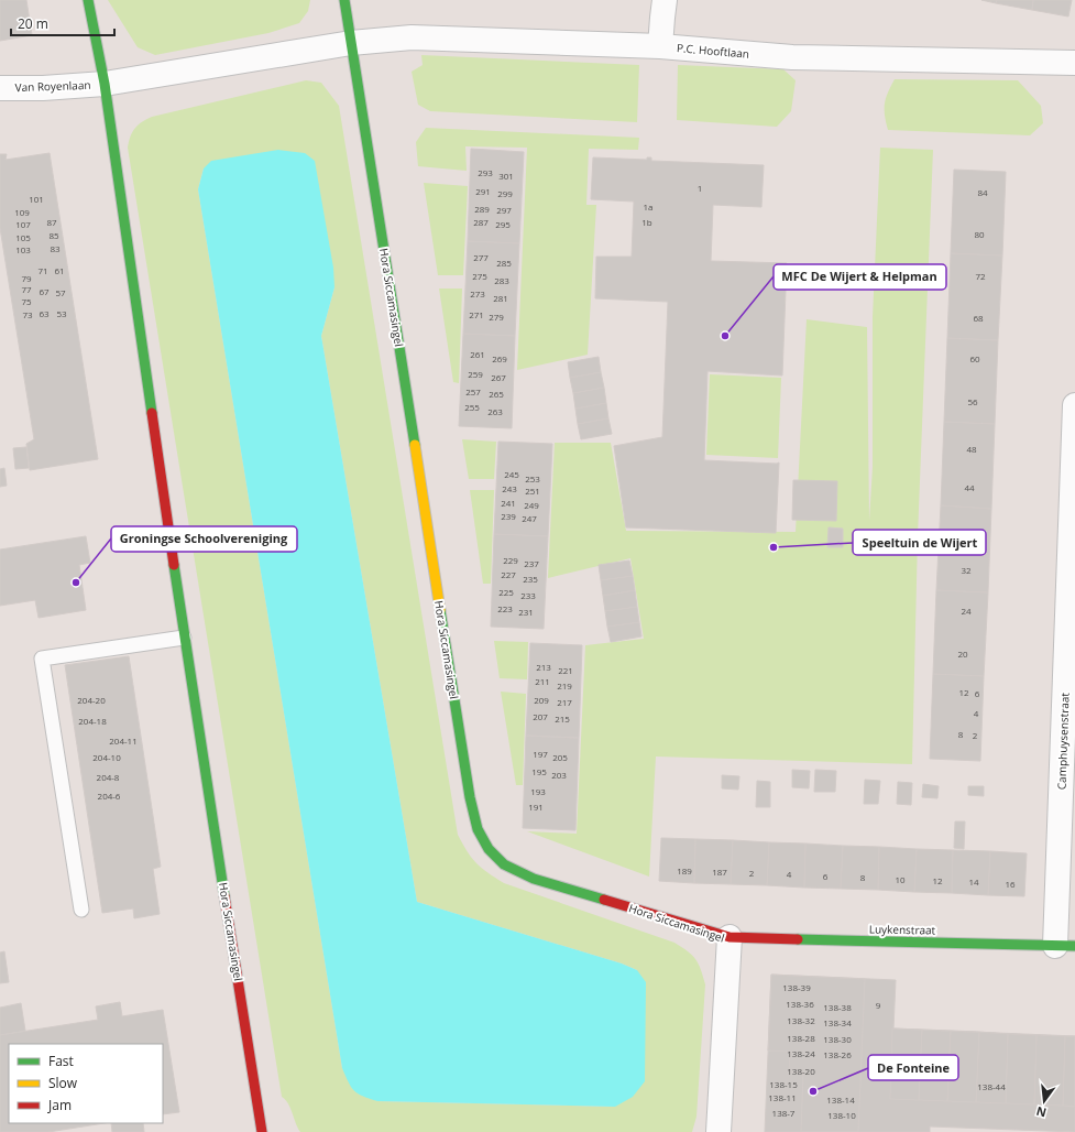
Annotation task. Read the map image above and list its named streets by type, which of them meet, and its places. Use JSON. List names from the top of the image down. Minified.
{"streets":{"street":["P.C. Hooftlaan","Van Royenlaan","Hora Siccamasingel","Camphuysenstraat","Luykenstraat"]},"crossings":[["P.C. Hooftlaan","Van Royenlaan"],["P.C. Hooftlaan","Hora Siccamasingel"],["Van Royenlaan","Hora Siccamasingel"],["Hora Siccamasingel","Luykenstraat"],["Camphuysenstraat","Luykenstraat"]],"places":["MFC De Wijert & Helpman","Speeltuin de Wijert","Groningse Schoolvereniging","De Fonteine"],"house_numbers":["293","301","1","291","84","299","101","1a","289","297","109","87","287","1b","107","295","80","85","105","83","103","277","285","71","61","275","72","79","283","77","67","57","273","281","75","63","53","73","271","279","68","261","269","60","259","267","257","265","56","255","263","48","245","253","44","243","251","241","249","239","247","229","237","32","227","235","225","233","223","24","231","20","213","221","211","219","12","6","204-20","209","217","4","207","215","204-18","8","2","204-11","197","204-10","205","195","203","204-8","193","204-6","191","189","187","2","4","6","8","10","12","14","16","138-39","138-36","9","138-38","138-32","138-34","138-28","138-30","138-24","138-26","138-20","138-15","138-44","138-11","138-14","138-7","138-10"],"legend":["Fast","Slow","Jam"],"scale_bar":"20 m","north":"bottom"}
